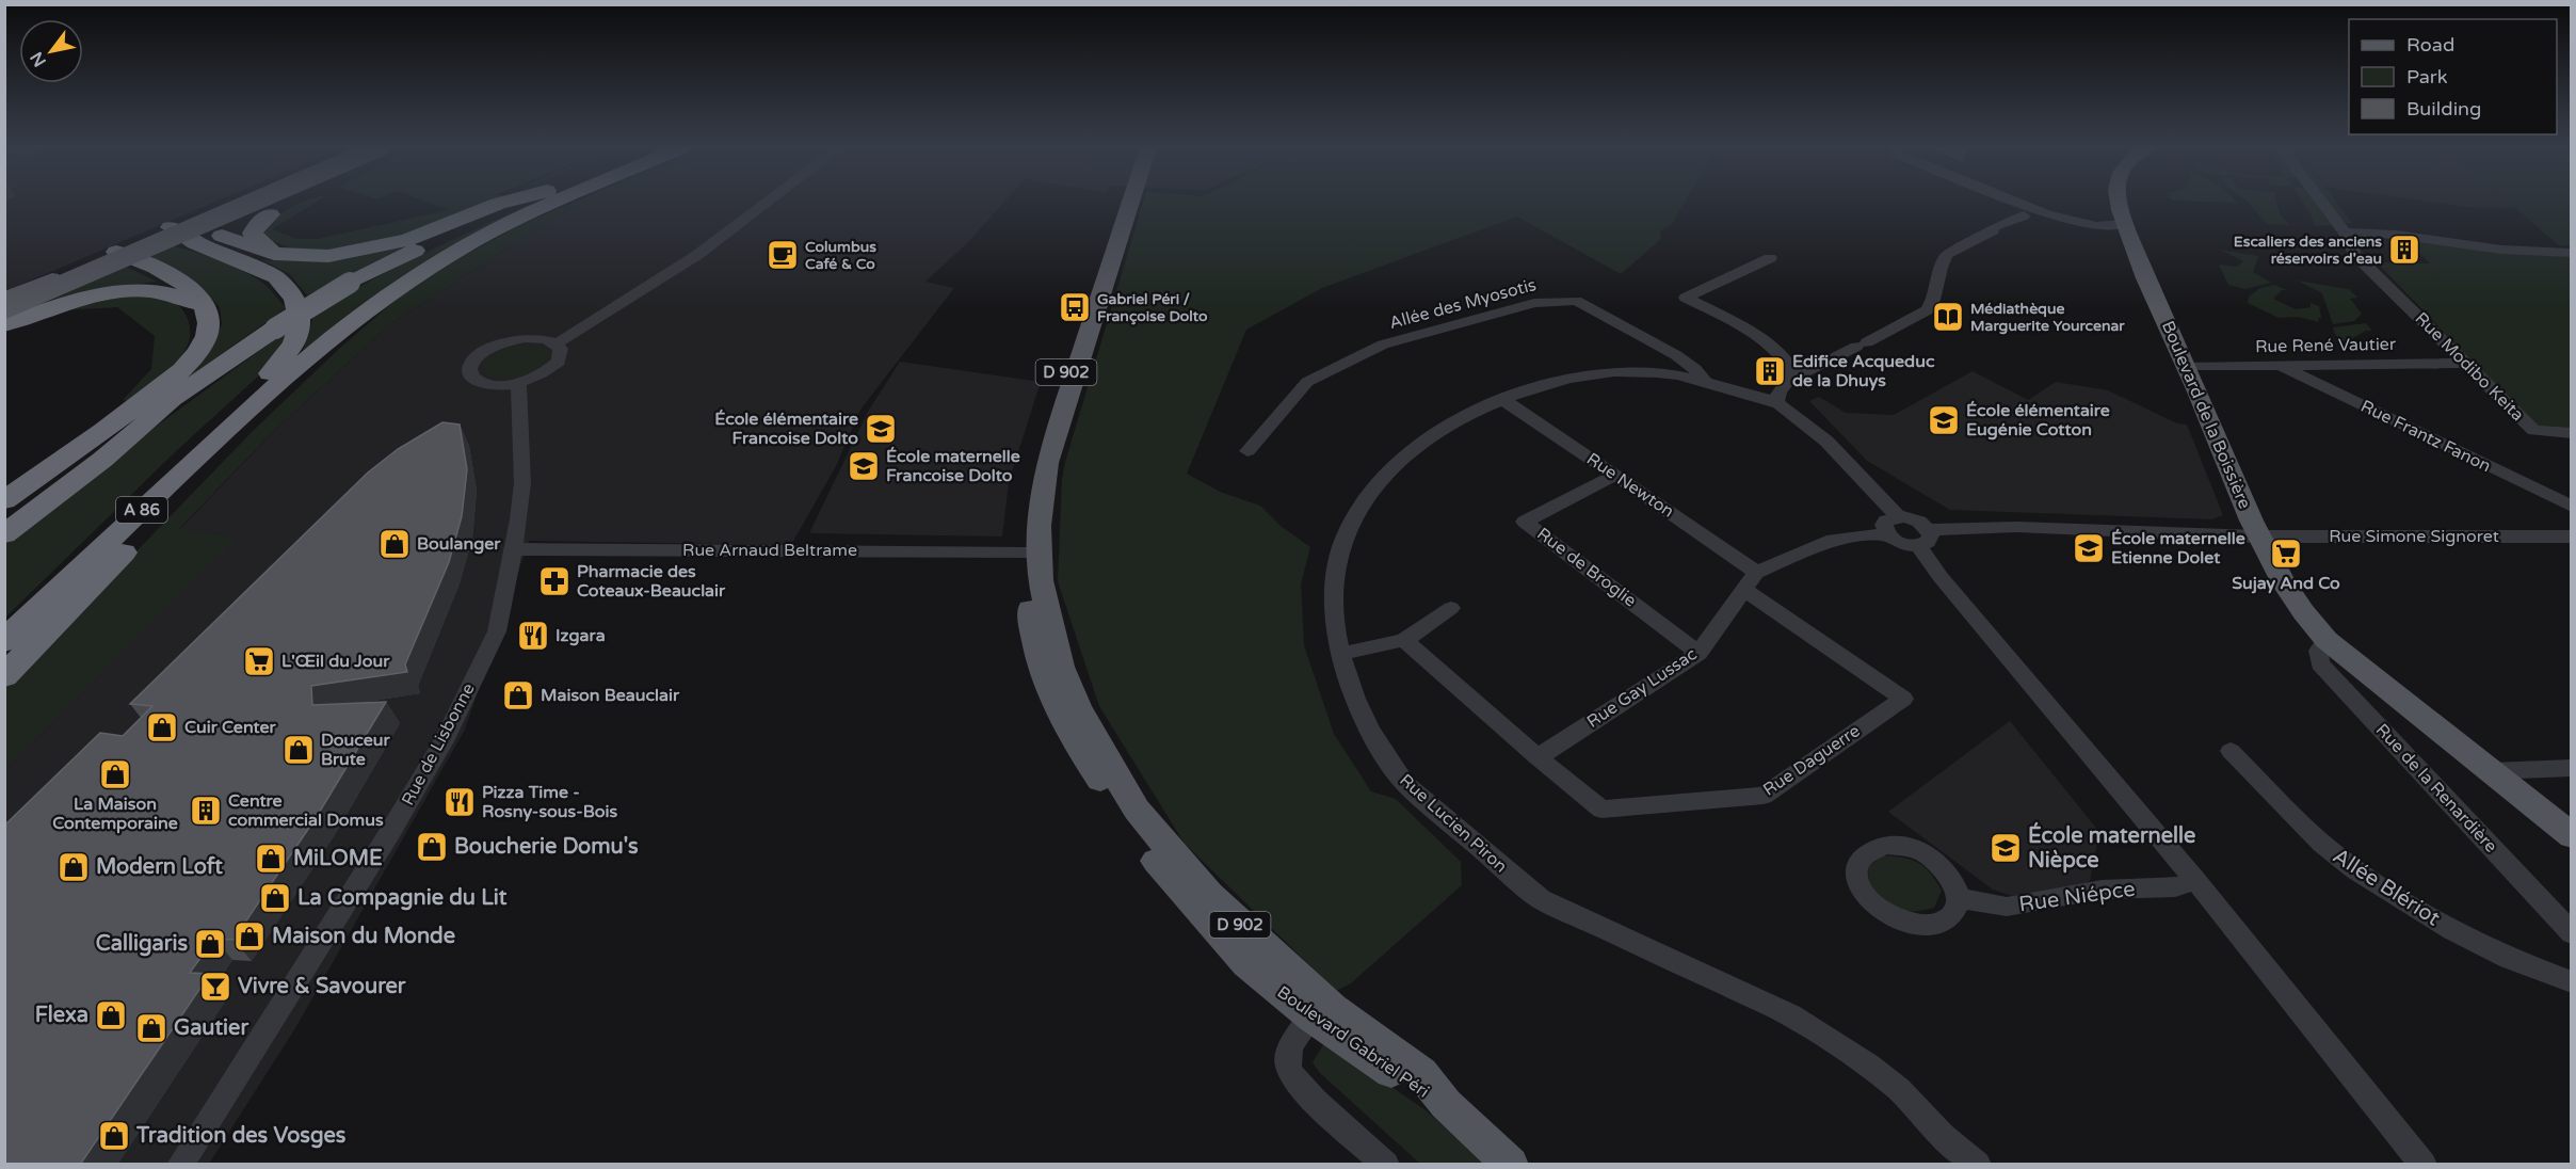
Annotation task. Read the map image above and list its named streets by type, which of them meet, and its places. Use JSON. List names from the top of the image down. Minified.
{"streets":{"highway":["A 86"],"main road":["D 902","Boulevard de la Boissière","Boulevard Gabriel Péri"],"street":["Allée des Myosotis","Rue René Vautier","Rue Modibo Keita","Rue Frantz Fanon","Rue Newton","Rue Simone Signoret","Rue Arnaud Beltrame","Rue de Broglie","Rue Gay Lussac","Rue de Lisbonne","Rue Daguerre","Rue de la Renardière","Rue Lucien Piron","Allée Blériot","Rue Niépce"]},"crossings":[["Allée des Myosotis","Rue Lucien Piron"],["Rue René Vautier","Rue Modibo Keita"],["Rue René Vautier","Boulevard de la Boissière"],["Rue René Vautier","Rue Frantz Fanon"],["Boulevard de la Boissière","Rue Simone Signoret"],["Boulevard de la Boissière","Rue de la Renardière"],["Rue Newton","Rue de Broglie"],["Rue Newton","Rue Gay Lussac"],["Rue Newton","Rue Daguerre"],["Rue Newton","Rue Lucien Piron"],["Rue Arnaud Beltrame","Rue de Lisbonne"],["Rue Arnaud Beltrame","Boulevard Gabriel Péri"],["Rue de Broglie","Rue Gay Lussac"],["Rue Gay Lussac","Rue Daguerre"]],"places":{"building":["Escaliers des anciens réservoirs d'eau","Edifice Acqueduc de la Dhuys","Centre commercial Domus"],"cafe":["Columbus Café & Co"],"bus stop":["Gabriel Péri / Françoise Dolto"],"library":["Médiathèque Marguerite Yourcenar"],"school or university":["École élémentaire Eugénie Cotton","École élémentaire Francoise Dolto","École maternelle Francoise Dolto","École maternelle Etienne Dolet","École maternelle Nièpce"],"shop":["Boulanger","Maison Beauclair","Cuir Center","Douceur Brute","La Maison Contemporaine","Boucherie Domu's","MiLOME","Modern Loft","La Compagnie du Lit","Maison du Monde","Calligaris","Flexa","Gautier","Tradition des Vosges"],"supermarket":["Sujay And Co","L'Œil du Jour"],"pharmacy":["Pharmacie des Coteaux-Beauclair"],"restaurant":["Izgara","Pizza Time - Rosny-sous-Bois"],"bar":["Vivre & Savourer"]},"legend":["Road","Park","Building"],"north":"bottom left"}
